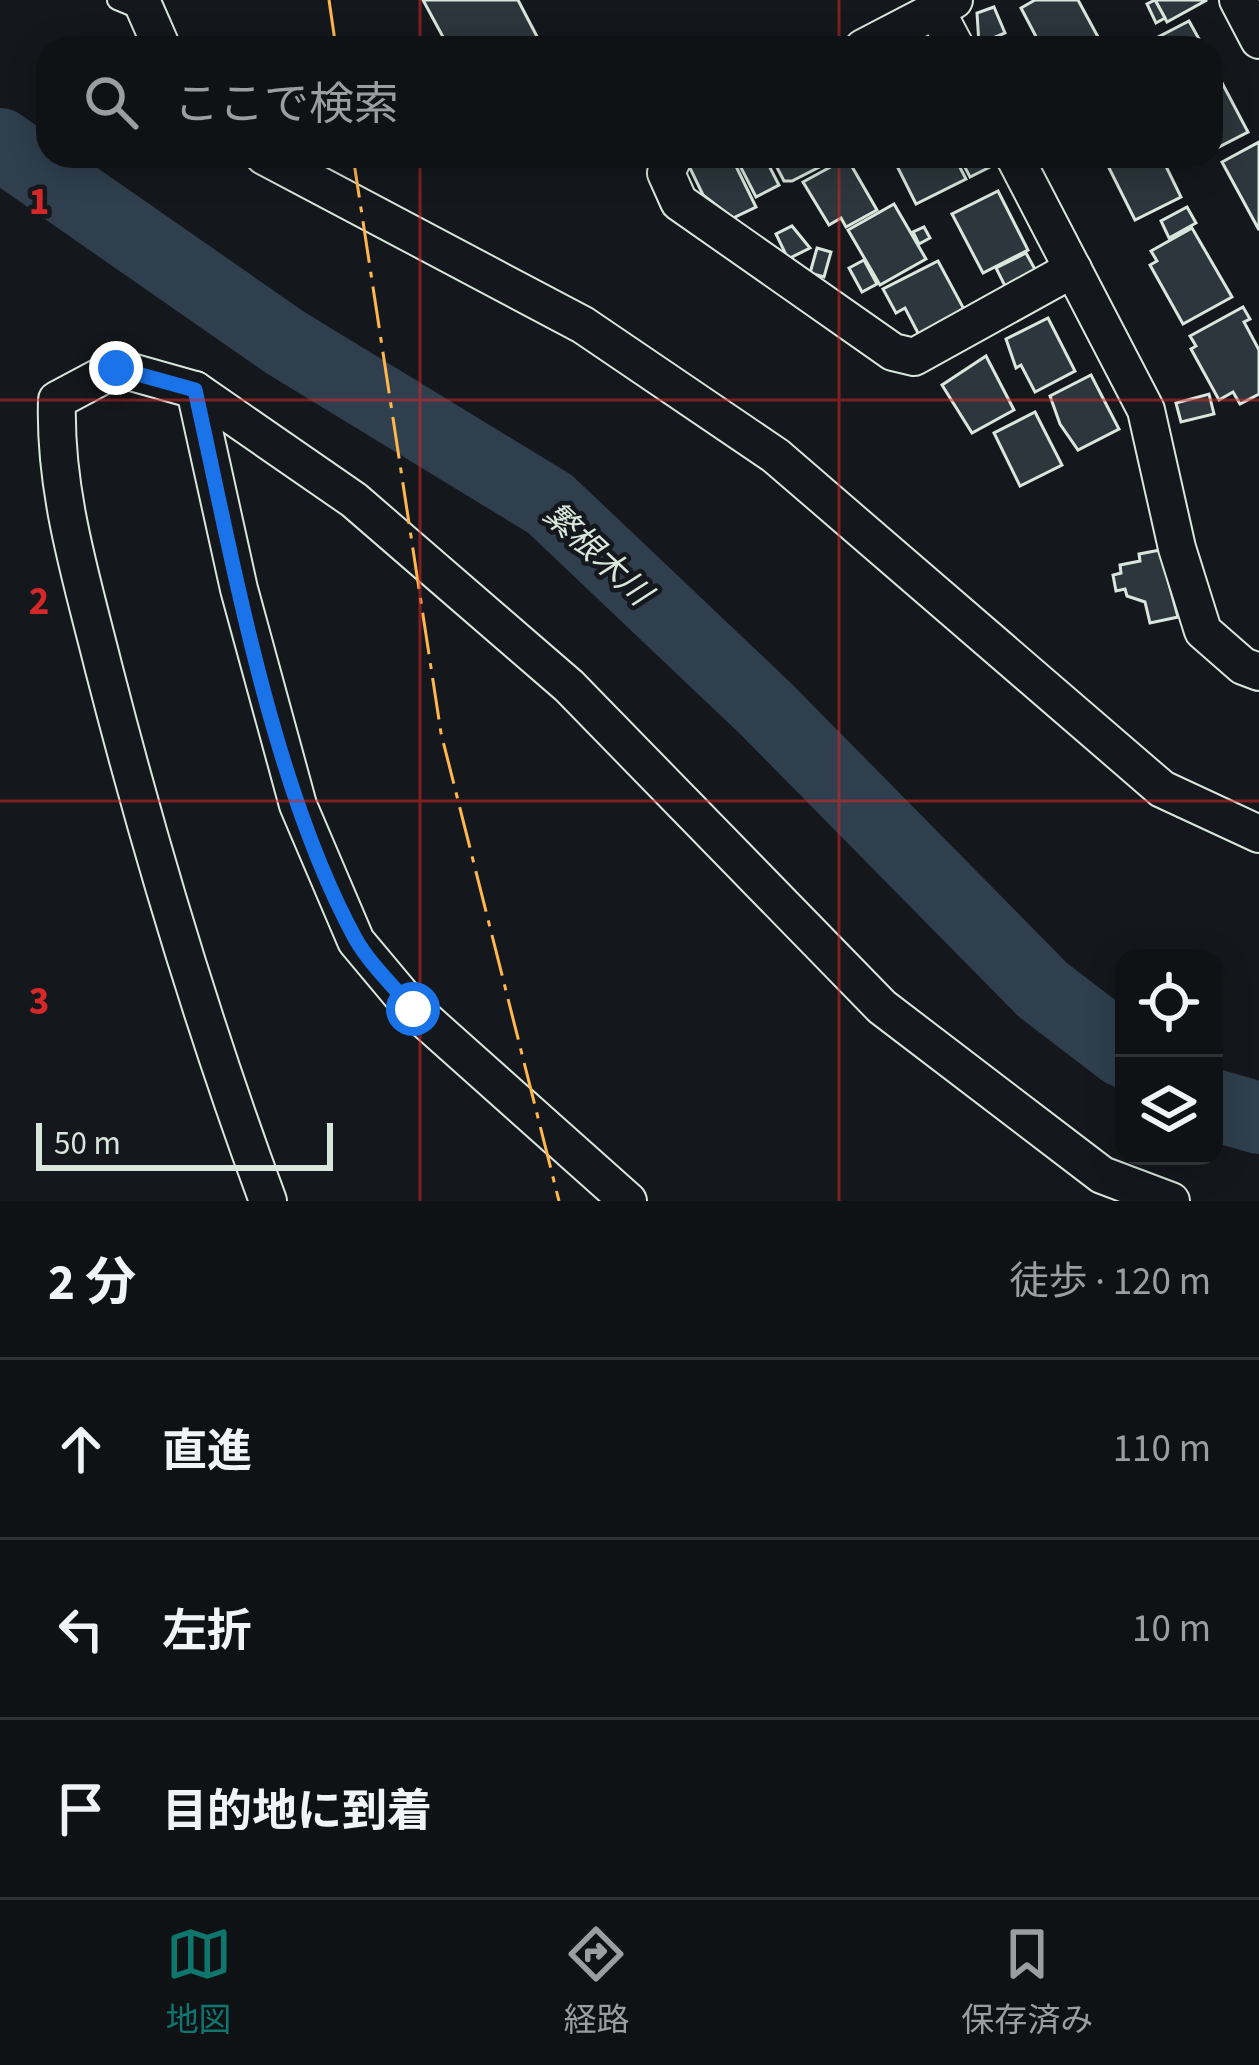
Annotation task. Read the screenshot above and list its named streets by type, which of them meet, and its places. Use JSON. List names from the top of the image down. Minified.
{"water":["繁根木川"],"scale_bar":"50 m","page":{"search":"ここで検索","scale":"50 m","heading":["2 分","徒歩 · 120 m"],"list":[["直進","110 m"],["左折","10 m"],"目的地に到着"],"nav":["地図","経路","保存済み"]},"grid":{"rows":["1","2","3"]}}
